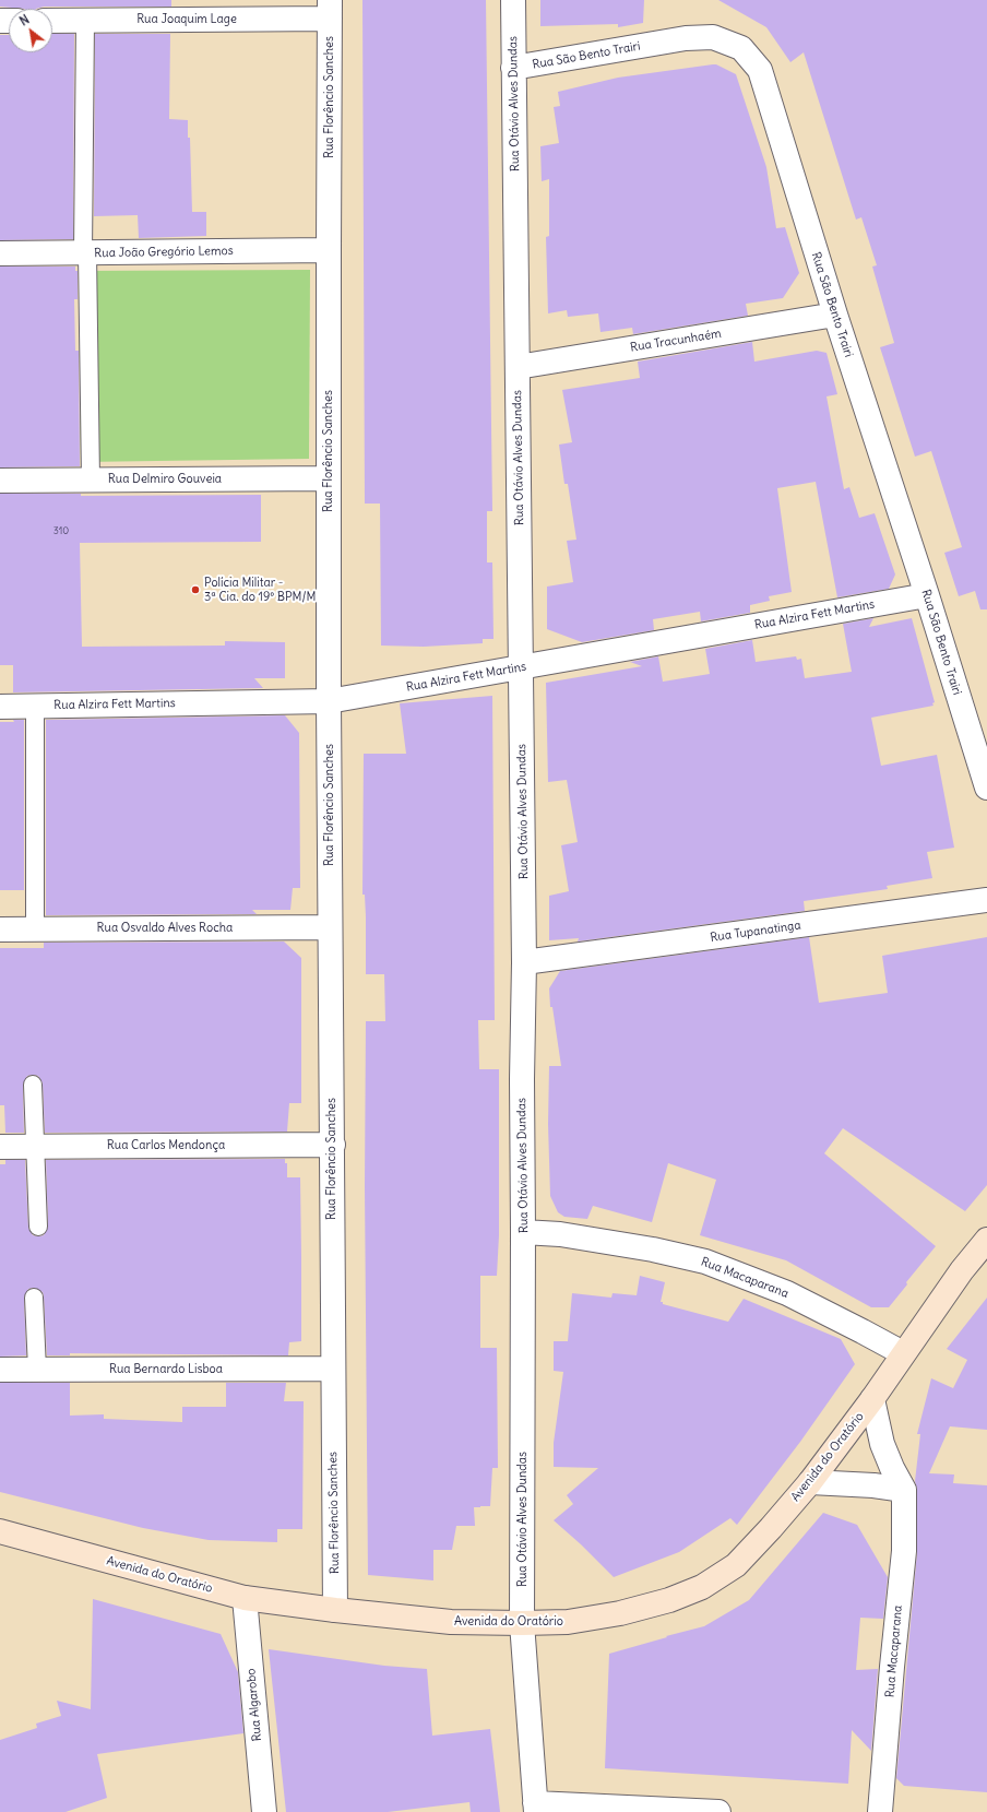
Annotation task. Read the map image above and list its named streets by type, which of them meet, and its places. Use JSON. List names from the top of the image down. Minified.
{"streets":{"main road":["Avenida do Oratório"],"street":["Rua Joaquim Lage","Rua São Bento Trairi","Rua Florêncio Sanches","Rua Otávio Alves Dundas","Rua João Gregório Lemos","Rua Tracunhaém","Rua Delmiro Gouveia","Rua Alzira Fett Martins","Rua Osvaldo Alves Rocha","Rua Tupanatinga","Rua Carlos Mendonça","Rua Macaparana","Rua Bernardo Lisboa","Rua Algarobo"]},"crossings":[["Rua Joaquim Lage","Rua Florêncio Sanches"],["Rua São Bento Trairi","Rua Otávio Alves Dundas"],["Rua São Bento Trairi","Rua Tracunhaém"],["Rua São Bento Trairi","Rua Alzira Fett Martins"],["Rua Florêncio Sanches","Rua João Gregório Lemos"],["Rua Florêncio Sanches","Rua Delmiro Gouveia"],["Rua Florêncio Sanches","Rua Alzira Fett Martins"],["Rua Florêncio Sanches","Rua Osvaldo Alves Rocha"],["Rua Florêncio Sanches","Rua Carlos Mendonça"],["Rua Florêncio Sanches","Rua Bernardo Lisboa"],["Rua Florêncio Sanches","Avenida do Oratório"],["Rua Otávio Alves Dundas","Rua Tracunhaém"],["Rua Otávio Alves Dundas","Rua Alzira Fett Martins"],["Rua Otávio Alves Dundas","Rua Tupanatinga"],["Rua Otávio Alves Dundas","Rua Macaparana"],["Rua Otávio Alves Dundas","Avenida do Oratório"],["Rua Macaparana","Avenida do Oratório"],["Avenida do Oratório","Rua Algarobo"]],"places":["Polícia Militar - 3ª Cia. do 19º BPM/M"],"house_numbers":["310"],"north":"top left"}
